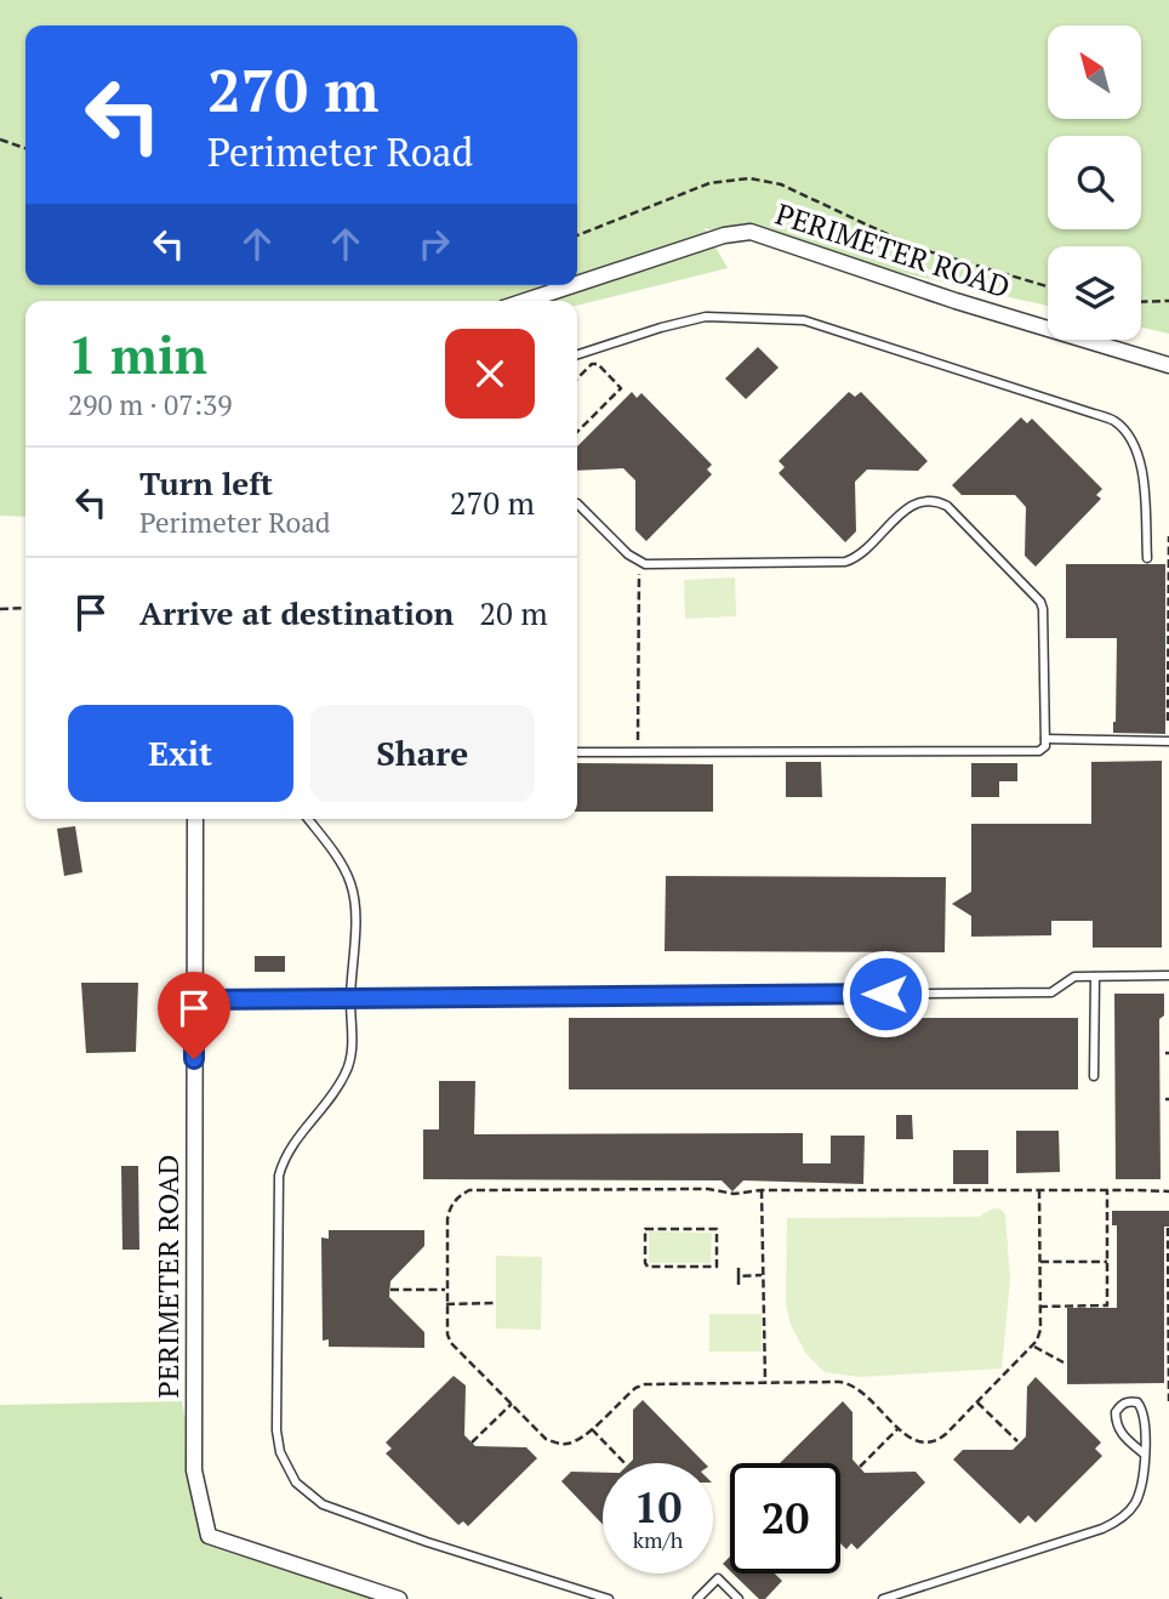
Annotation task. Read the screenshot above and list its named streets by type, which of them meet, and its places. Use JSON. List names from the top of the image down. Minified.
{"streets":{"street":["PERIMETER ROAD"]},"north":"top left","page":{"turn":["270 m","Perimeter Road"],"heading":["1 min","290 m · 07:39"],"list":[{"name":"Turn left","note":"Perimeter Road","value":"270 m"},{"name":"Arrive at destination","value":"20 m"}],"buttons":["Exit","Share"],"speed":"10 km/h","limit":"20"}}
